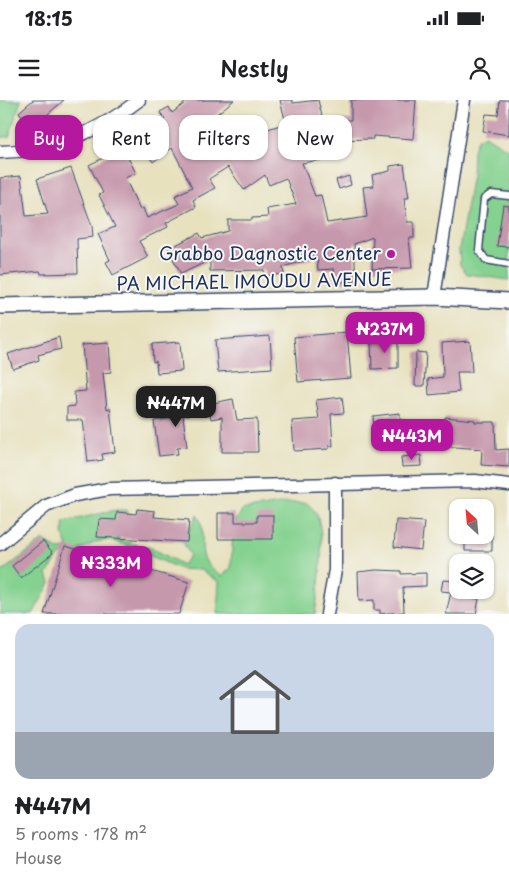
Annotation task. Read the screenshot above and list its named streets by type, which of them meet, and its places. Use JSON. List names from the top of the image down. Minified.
{"streets":{"street":["PA MICHAEL IMOUDU AVENUE"]},"places":["Grabbo Dagnostic Center"],"north":"top left","page":{"status":"18:15","header":"Nestly","chip":["Buy","Rent","Filters","New"],"price":["₦237M","₦447M","₦443M","₦333M"],"list":[{"name":"₦447M","note":"5 rooms · 178 m² · House"}]}}
